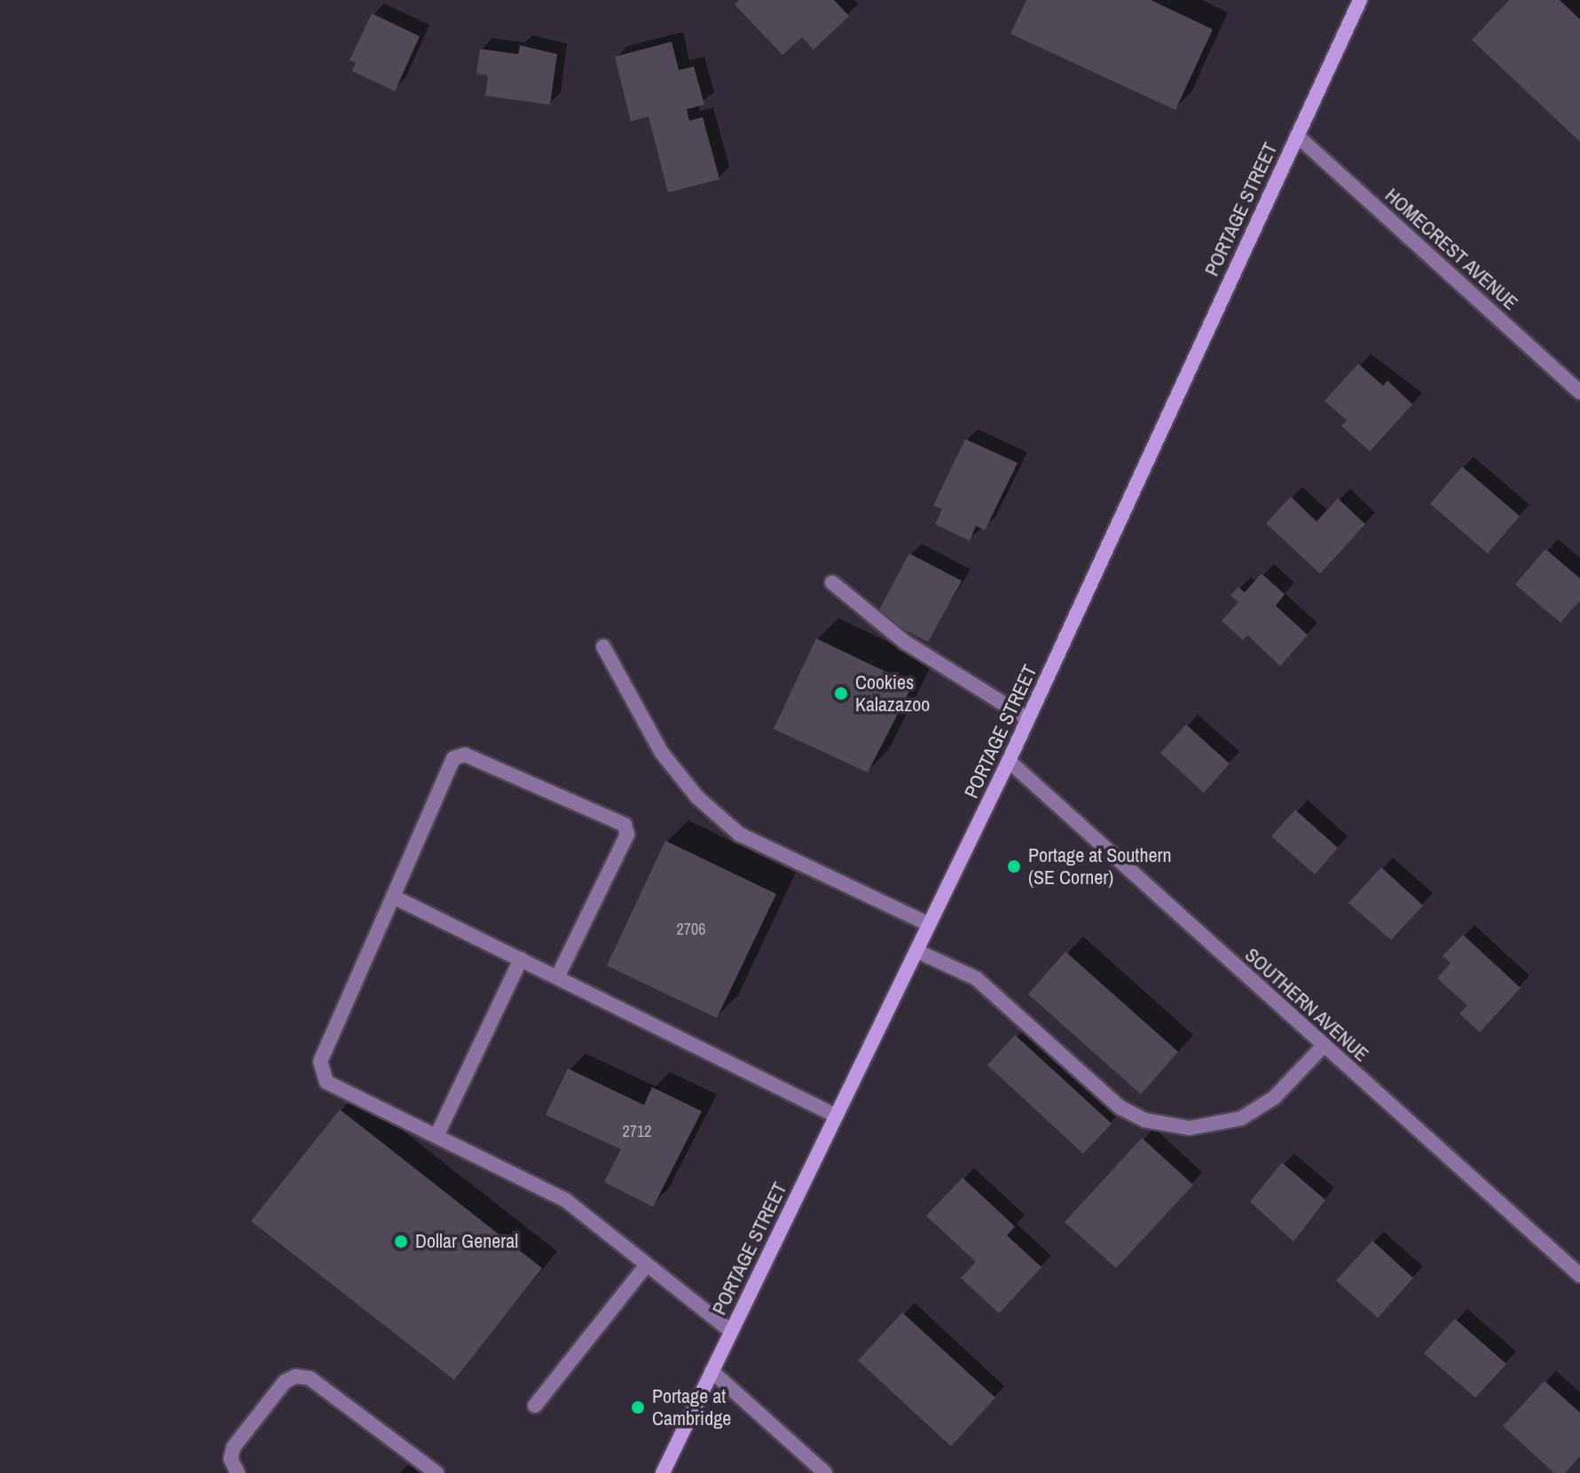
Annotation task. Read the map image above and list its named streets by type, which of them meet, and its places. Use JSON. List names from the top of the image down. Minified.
{"streets":{"main road":["PORTAGE STREET"],"street":["HOMECREST AVENUE","SOUTHERN AVENUE"]},"crossings":[["PORTAGE STREET","HOMECREST AVENUE"],["PORTAGE STREET","SOUTHERN AVENUE"]],"places":["Cookies Kalazazoo","Portage at Southern (SE Corner)","Dollar General","Portage at Cambridge"],"house_numbers":["2706","2712"]}
